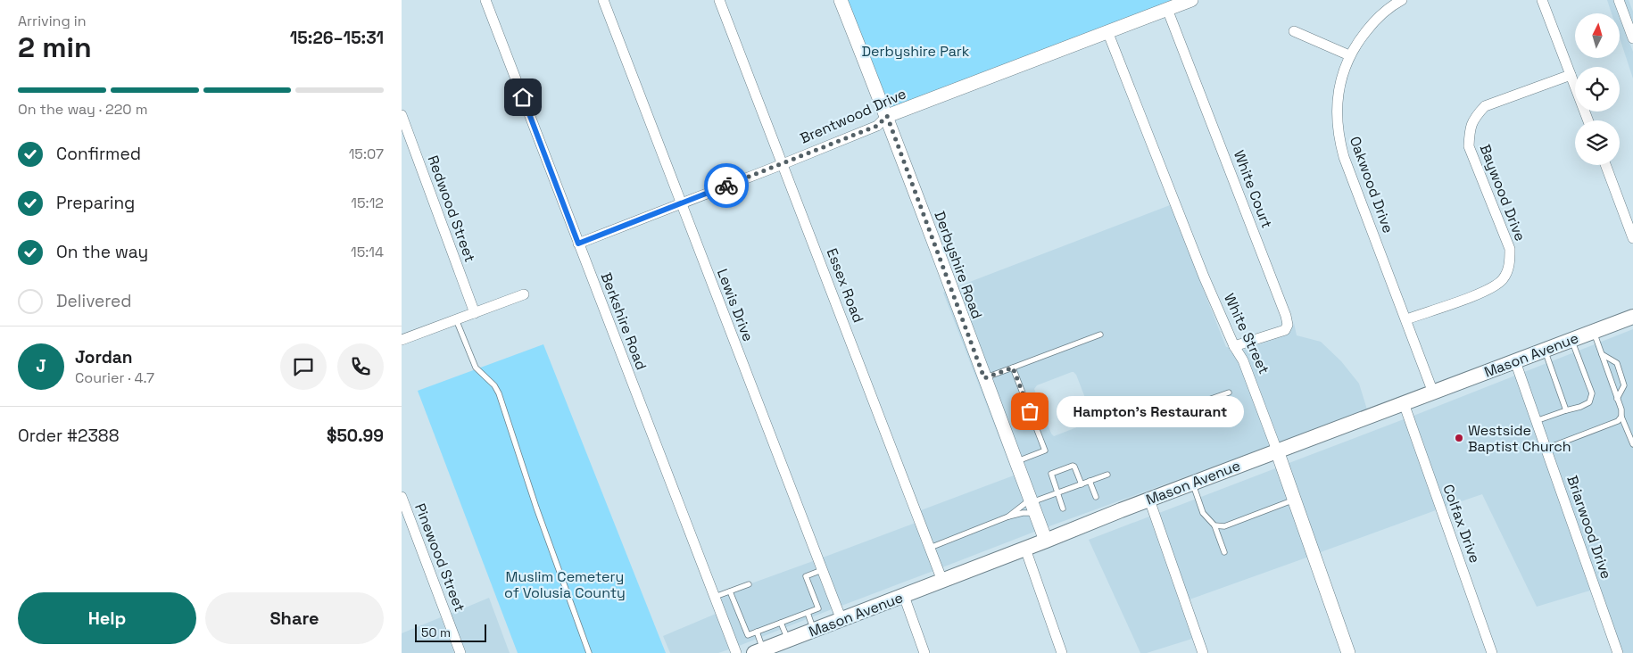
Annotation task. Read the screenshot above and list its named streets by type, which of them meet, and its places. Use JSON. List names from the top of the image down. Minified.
{"streets":{"main road":["Mason Avenue"],"street":["Brentwood Drive","Oakwood Drive","White Court","Baywood Drive","Redwood Street","Derbyshire Road","Essex Road","Lewis Drive","Berkshire Road","White Street","Colfax Drive","Briarwood Drive","Pinewood Street"]},"crossings":[["Brentwood Drive","White Court"],["Brentwood Drive","Derbyshire Road"],["Brentwood Drive","Essex Road"],["Brentwood Drive","Lewis Drive"],["Brentwood Drive","Berkshire Road"],["Brentwood Drive","White Street"],["Oakwood Drive","Baywood Drive"],["Oakwood Drive","Mason Avenue"],["White Court","White Street"],["Derbyshire Road","Mason Avenue"],["Essex Road","Mason Avenue"],["Lewis Drive","Mason Avenue"],["White Street","Mason Avenue"],["Mason Avenue","Colfax Drive"],["Mason Avenue","Briarwood Drive"]],"parks":["Derbyshire Park","Muslim Cemetery of Volusia County"],"places":["Hampton's Restaurant","Westside Baptist Church"],"scale_bar":"50 m","north":"top","page":{"heading":["2 min","Arriving in","15:26–15:31"],"panel":["Jordan","Courier · 4.7","Order #2388","$50.99"],"bar":"On the way · 220 m","list":[["Confirmed","15:07"],["Preparing","15:12"],["On the way","15:14"],"Delivered"],"round":"J","bubble":"Hampton's Restaurant","buttons":["Help","Share"],"scale":"50 m"}}
